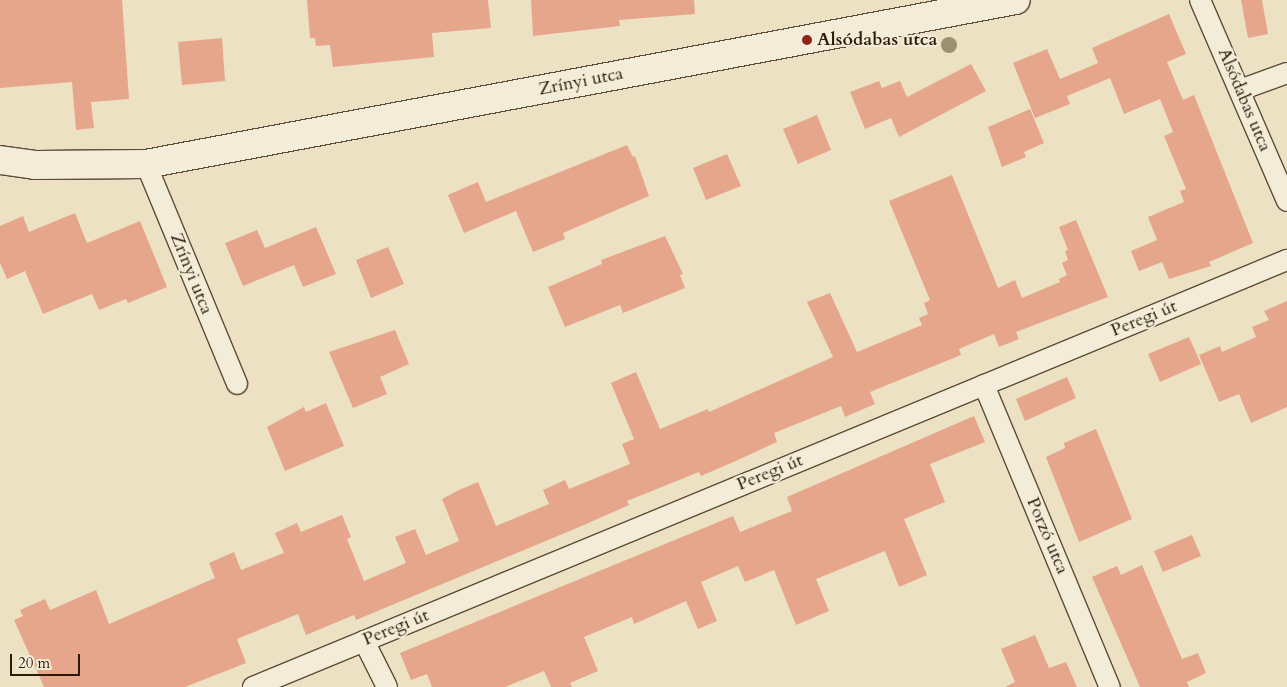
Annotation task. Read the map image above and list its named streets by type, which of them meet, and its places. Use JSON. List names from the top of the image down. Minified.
{"streets":{"main road":["Zrínyi utca"],"street":["Alsódabas utca","Peregi út","Porzó utca"]},"crossings":[["Peregi út","Porzó utca"]],"places":["Alsódabas utca"],"scale_bar":"20 m"}
